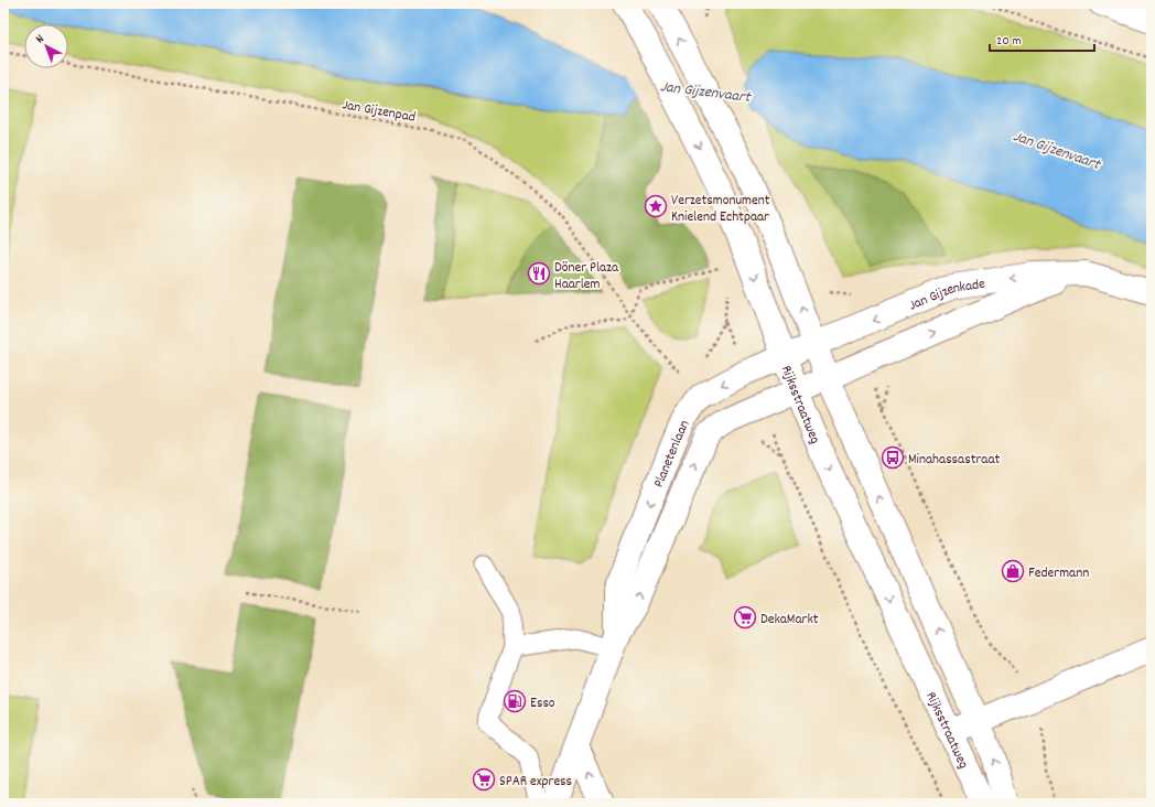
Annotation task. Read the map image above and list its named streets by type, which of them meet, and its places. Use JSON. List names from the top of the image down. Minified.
{"streets":{"street":["Jan Gijzenkade","Rijksstraatweg","Planetenlaan"],"path":["Jan Gijzenpad"]},"crossings":[["Jan Gijzenkade","Rijksstraatweg"],["Jan Gijzenkade","Planetenlaan"],["Rijksstraatweg","Planetenlaan"]],"water":["Jan Gijzenvaart"],"places":{"place":["Verzetsmonument Knielend Echtpaar"],"restaurant":["Döner Plaza Haarlem"],"bus stop":["Minahassastraat"],"shop":["Federmann"],"supermarket":["DekaMarkt","SPAR express"],"fuel station":["Esso"]},"scale_bar":"20 m","north":"top left"}
